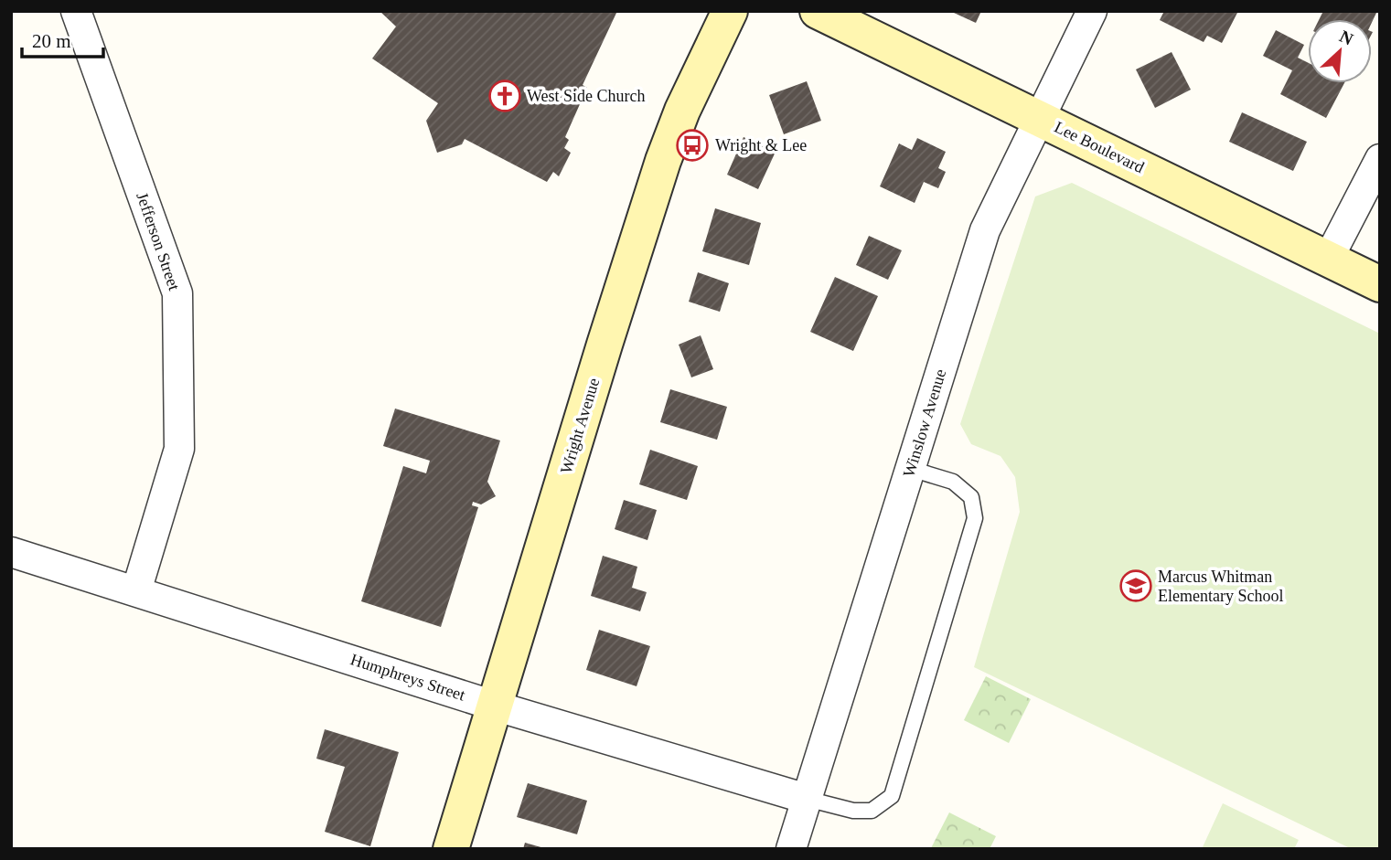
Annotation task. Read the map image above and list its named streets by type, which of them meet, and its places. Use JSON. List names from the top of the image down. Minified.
{"streets":{"street":["Lee Boulevard","Jefferson Street","Winslow Avenue","Wright Avenue","Humphreys Street"]},"crossings":[["Lee Boulevard","Winslow Avenue"],["Jefferson Street","Humphreys Street"],["Winslow Avenue","Humphreys Street"],["Wright Avenue","Humphreys Street"]],"places":{"church":["West Side Church"],"bus stop":["Wright & Lee"],"school or university":["Marcus Whitman Elementary School"]},"scale_bar":"20 m","north":"top right"}
